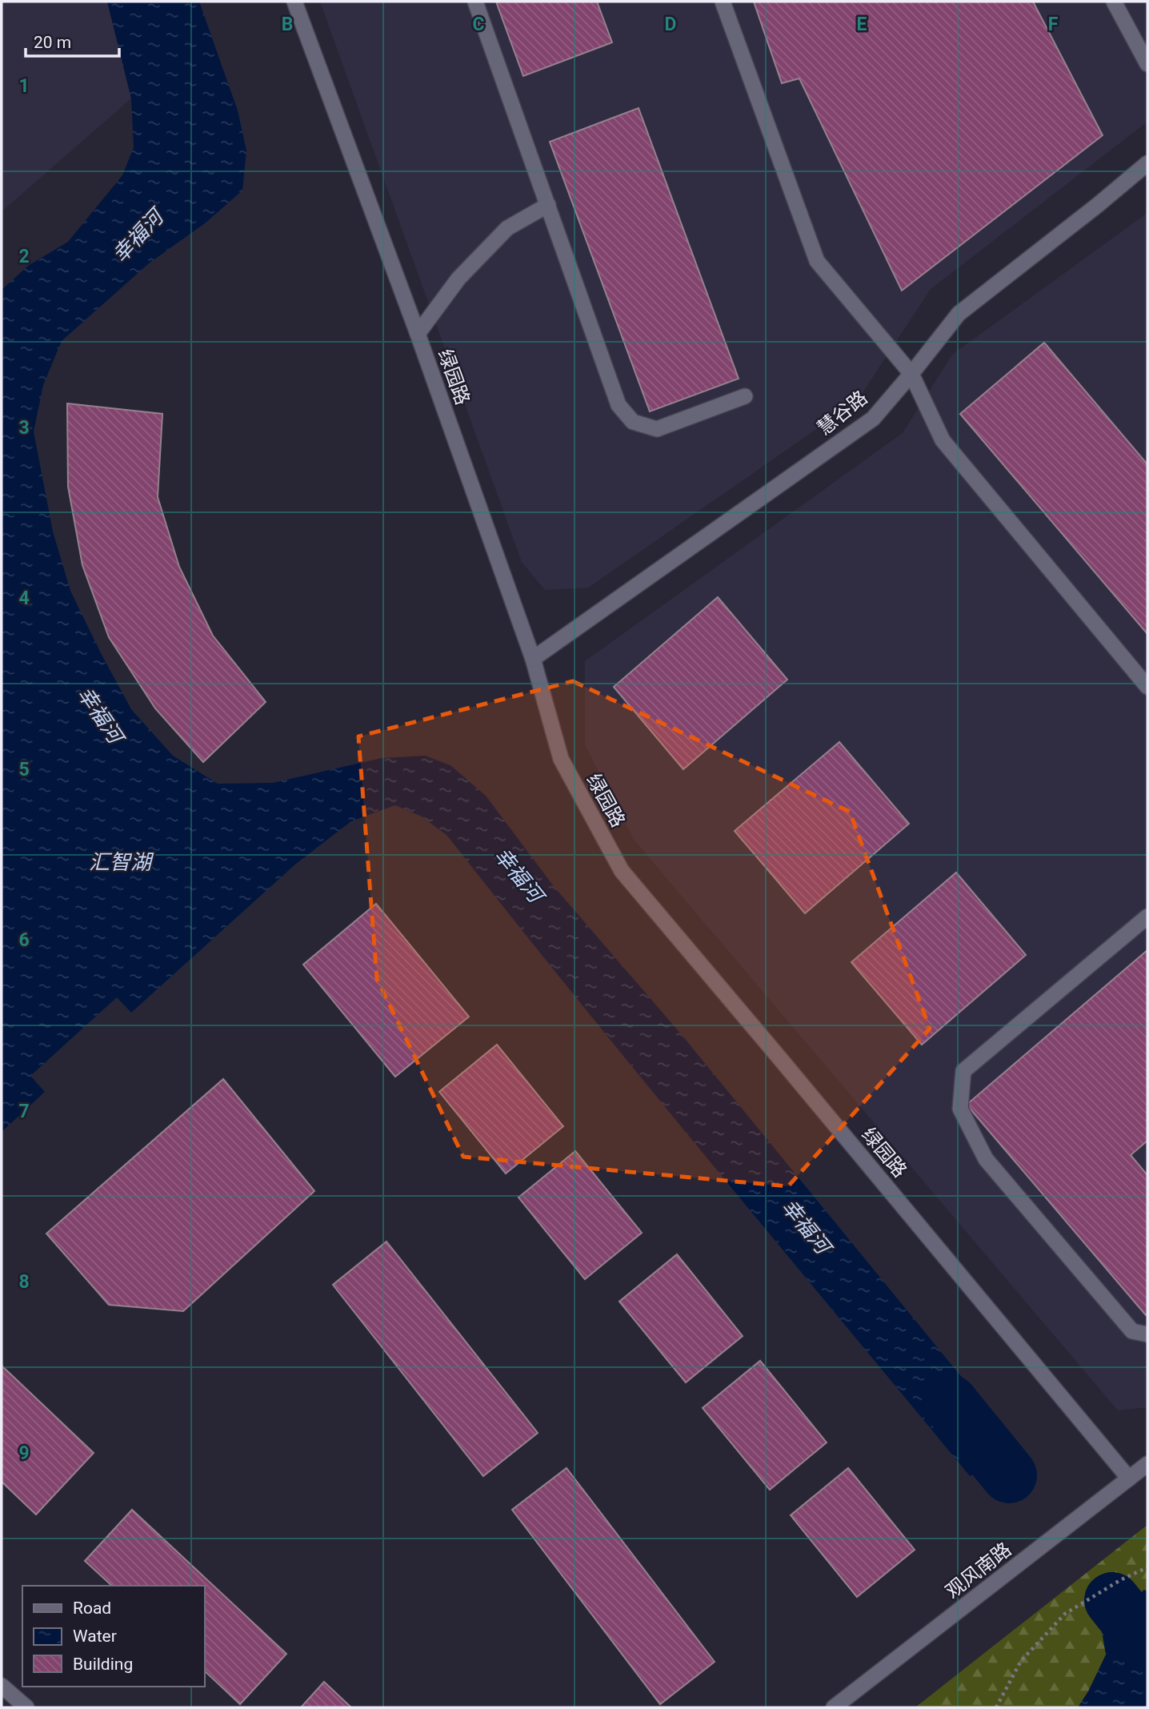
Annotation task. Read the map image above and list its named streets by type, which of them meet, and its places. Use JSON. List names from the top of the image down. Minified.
{"streets":{"street":["绿园路","慧谷路","观风南路"]},"crossings":[["绿园路","慧谷路"],["绿园路","观风南路"]],"water":["幸福河","汇智湖"],"legend":["Road","Water","Building"],"scale_bar":"20 m","grid":{"columns":["B","C","D","E","F"],"rows":["1","2","3","4","5","6","7","8","9"]}}
